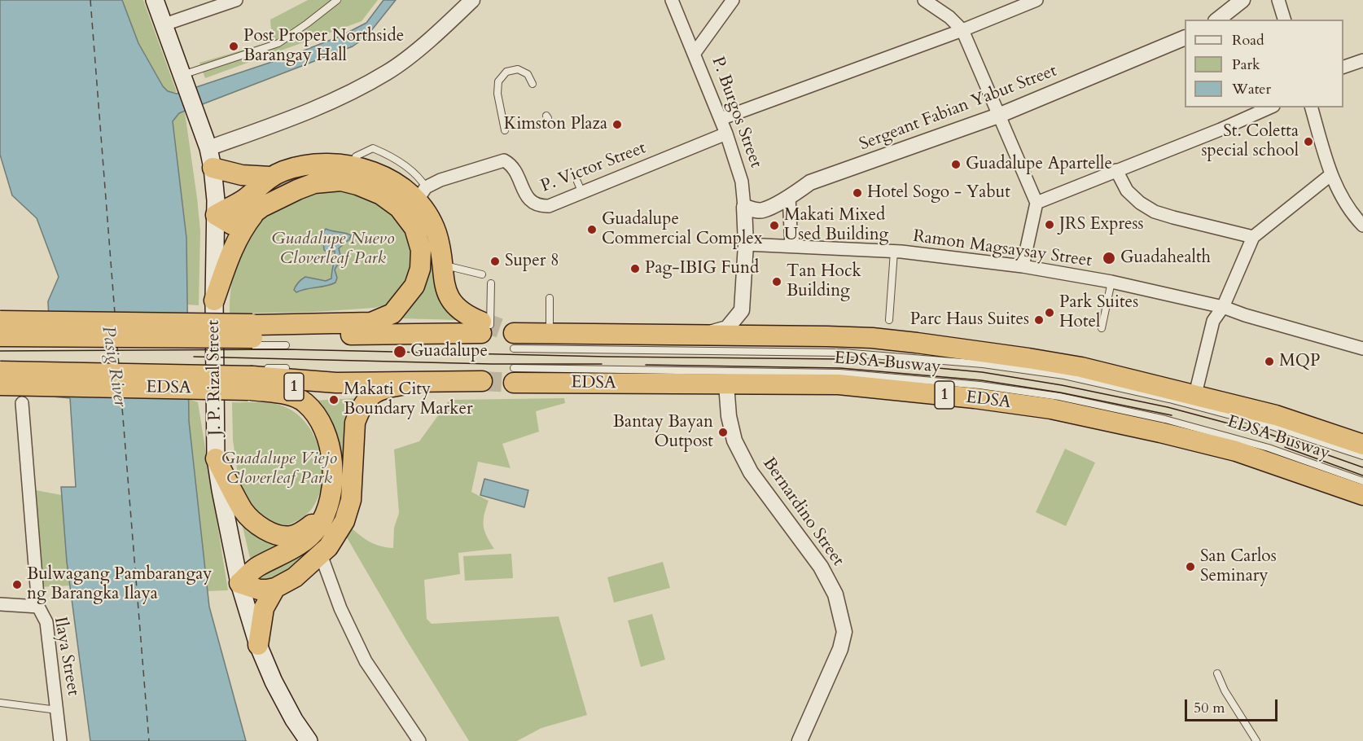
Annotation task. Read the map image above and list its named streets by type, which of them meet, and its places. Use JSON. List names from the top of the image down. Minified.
{"streets":{"highway":["EDSA","1"],"main road":["J. P. Rizal Street"],"street":["Sergeant Fabian Yabut Street","P. Burgos Street","P. Victor Street","Ramon Magsaysay Street","Bernardino Street","Ilaya Street"],"lane":["EDSA Busway"]},"crossings":[["Sergeant Fabian Yabut Street","P. Burgos Street"],["P. Burgos Street","P. Victor Street"],["P. Burgos Street","Ramon Magsaysay Street"],["EDSA Busway","EDSA"],["EDSA","Bernardino Street"]],"water":["Pasig River"],"parks":["Guadalupe Nuevo Cloverleaf Park","Guadalupe Viejo Cloverleaf Park"],"places":["Post Proper Northside Barangay Hall","Kimston Plaza","St. Coletta special school","Guadalupe Apartelle","Hotel Sogo - Yabut","JRS Express","Makati Mixed Used Building","Guadalupe Commercial Complex","Guadahealth","Super 8","Pag-IBIG Fund","Tan Hock Building","Park Suites Hotel","Parc Haus Suites","Guadalupe","MQP","Makati City Boundary Marker","Bantay Bayan Outpost","San Carlos Seminary","Bulwagang Pambarangay ng Barangka Ilaya"],"legend":["Road","Park","Water"],"scale_bar":"50 m"}
